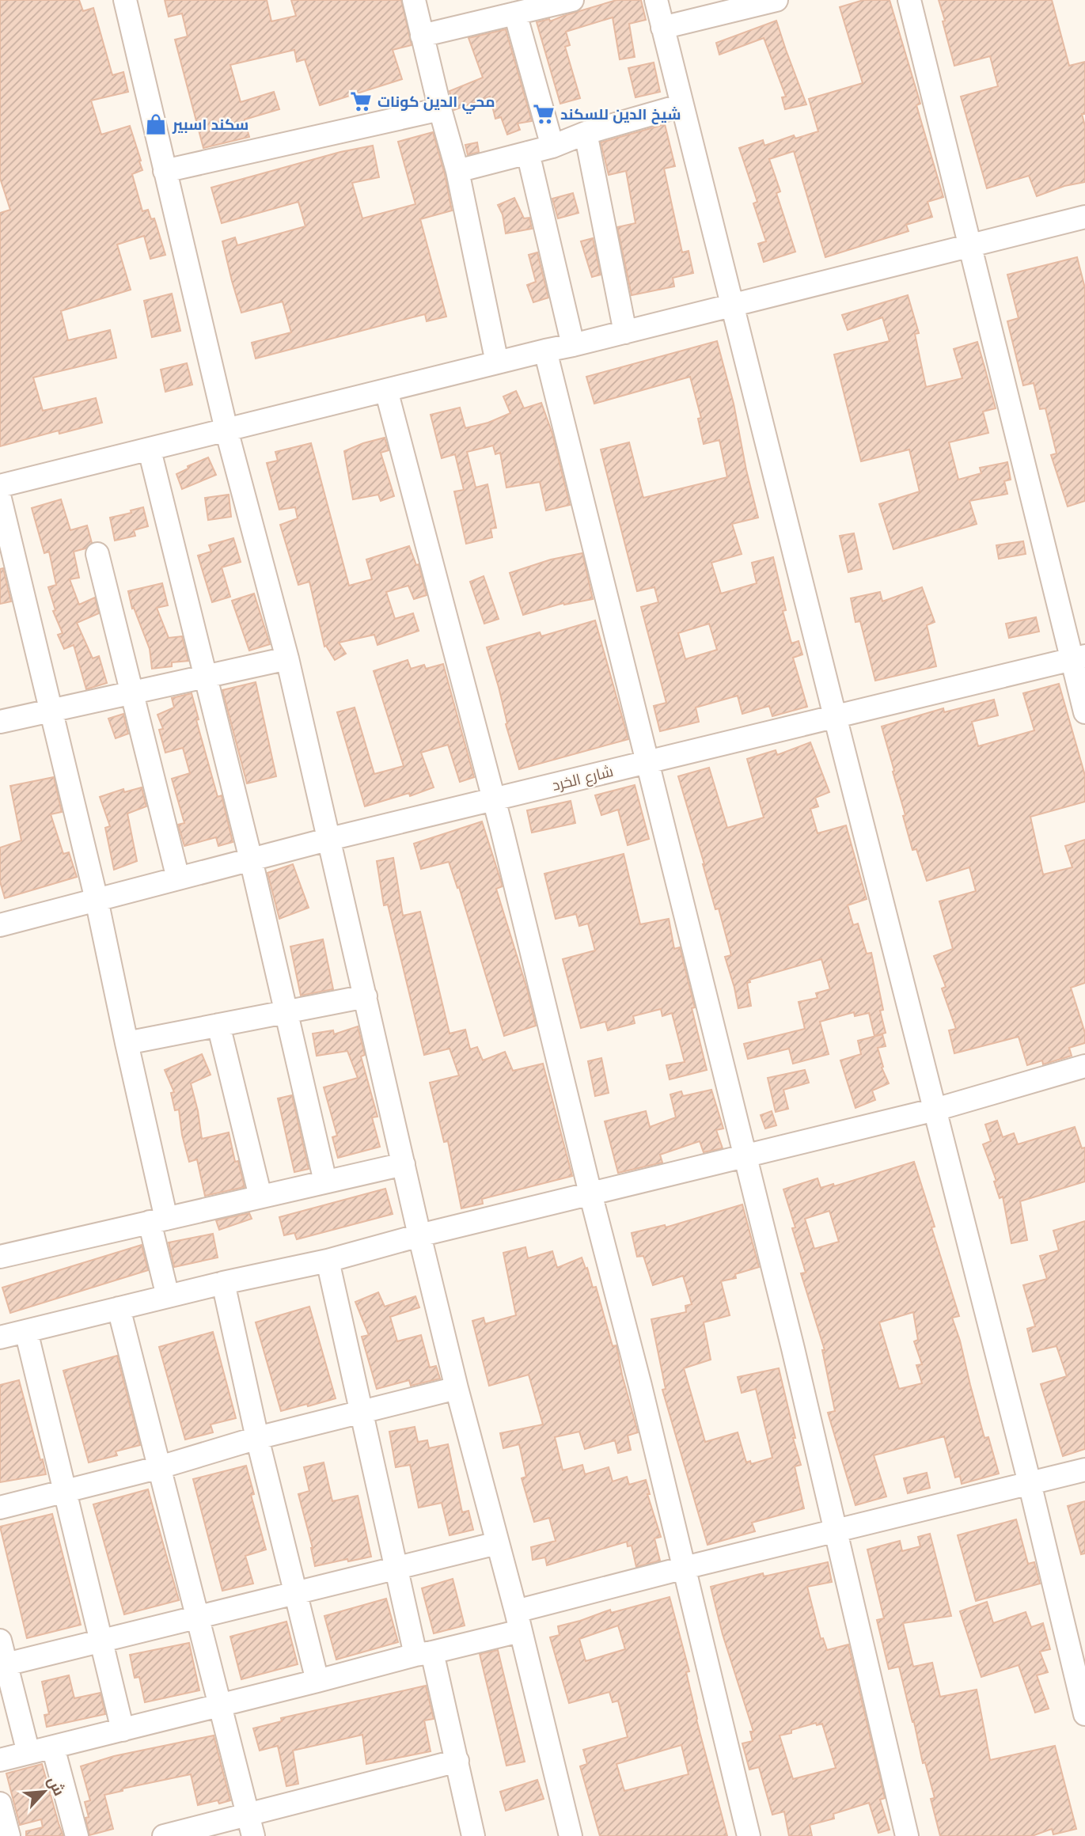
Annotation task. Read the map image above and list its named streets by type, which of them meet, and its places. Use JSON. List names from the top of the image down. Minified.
{"streets":{"street":["شارع الخرد"]},"places":{"supermarket":["محي الدين كونات","شيخ الدين للسكند"],"shop":["سكند اسبير"]},"north":"top right"}
